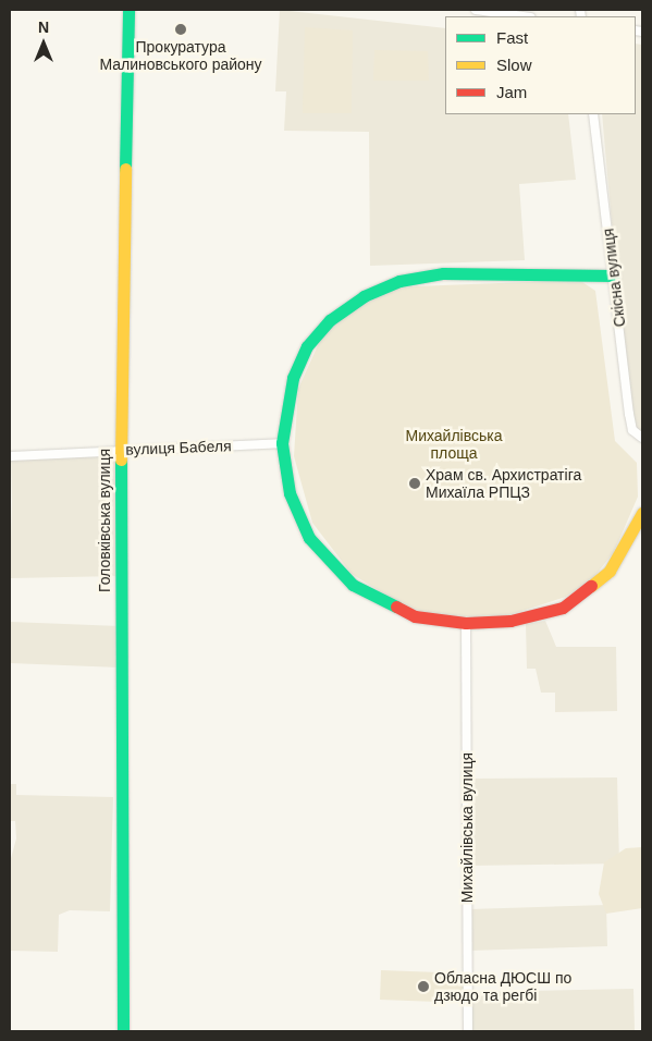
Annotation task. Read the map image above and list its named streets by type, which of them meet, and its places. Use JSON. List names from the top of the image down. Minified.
{"streets":{"street":["Cкісна вулиця","вулиця Бабеля","Головківська вулиця","Михайлівська вулиця"]},"crossings":[["вулиця Бабеля","Головківська вулиця"]],"parks":["Михайлівська площа"],"places":["Прокуратура Малиновського району","Храм св. Архистратіга Михаїла РПЦЗ","Обласна ДЮСШ по дзюдо та регбі"],"legend":["Fast","Slow","Jam"],"north":"top"}
